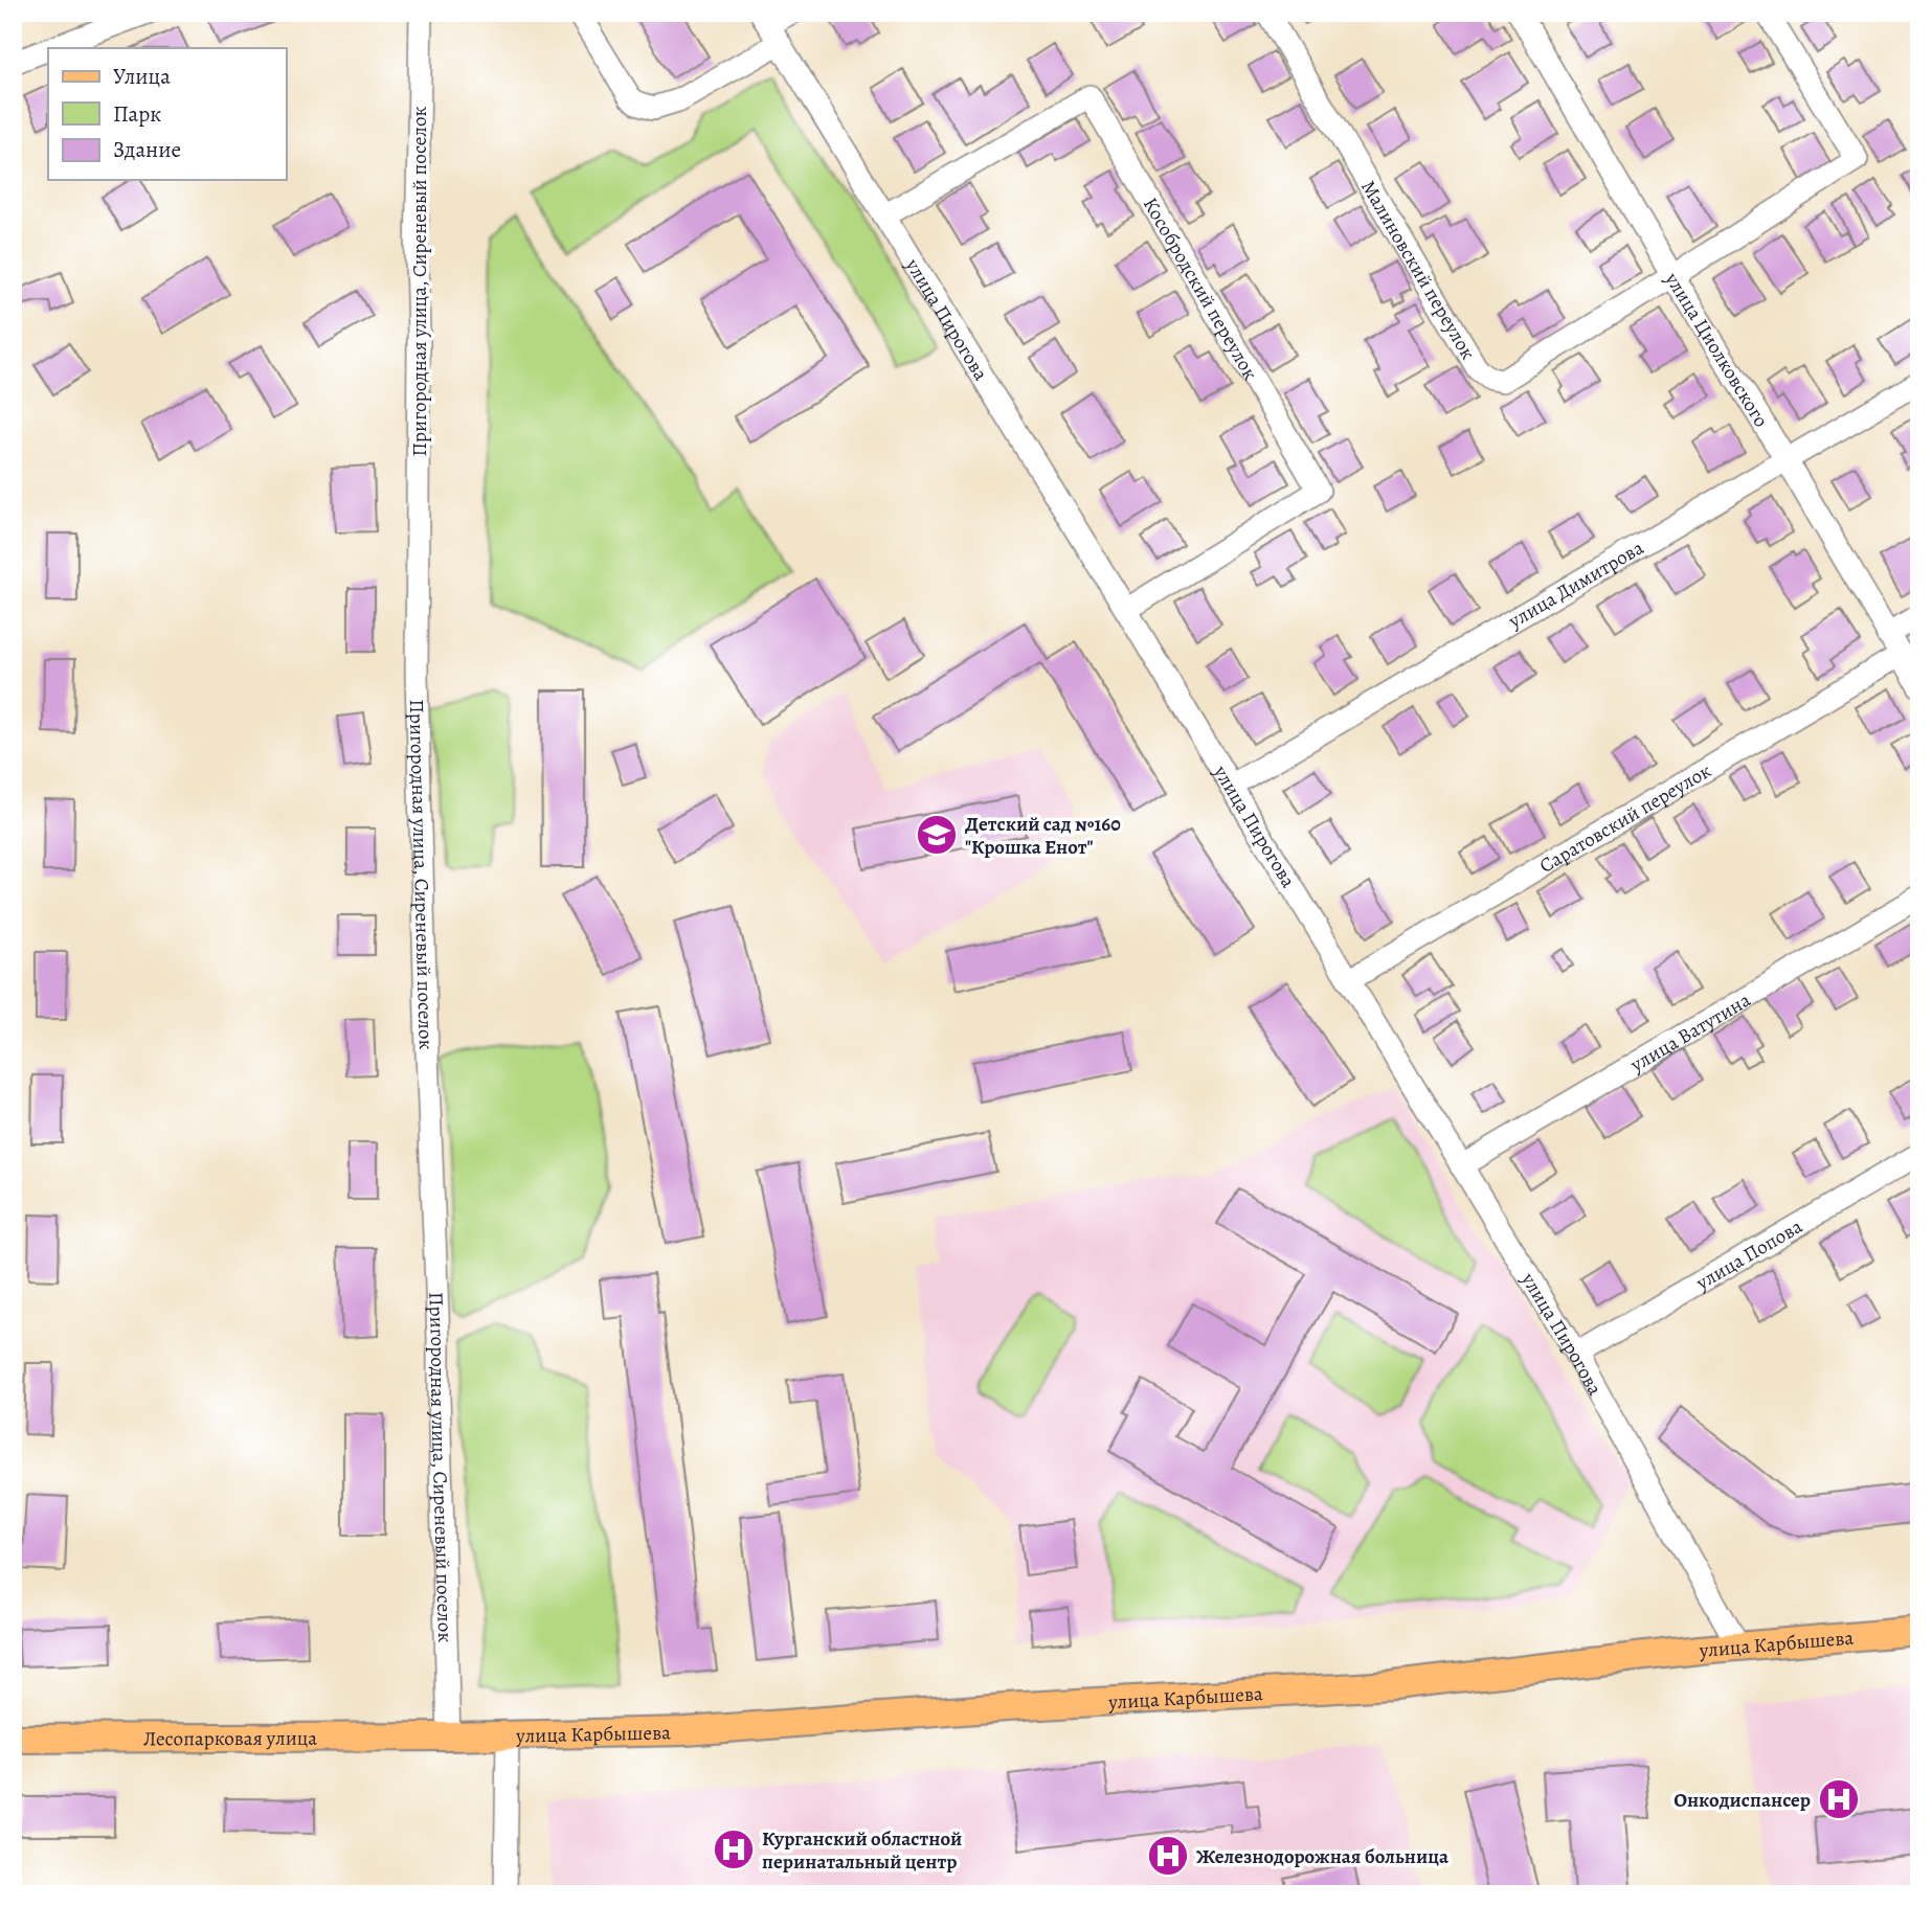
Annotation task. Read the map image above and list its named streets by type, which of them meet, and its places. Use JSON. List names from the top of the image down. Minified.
{"streets":{"main road":["улица Карбышева","Лесопарковая улица"],"street":["Малиновский переулок","Пригородная улица, Сиреневый поселок","Кособродский переулок","улица Пирогова","улица Циолковского","улица Димитрова","Саратовский переулок","улица Ватутина","улица Попова"]},"crossings":[["Малиновский переулок","улица Циолковского"],["Пригородная улица, Сиреневый поселок","улица Карбышева"],["Пригородная улица, Сиреневый поселок","Лесопарковая улица"],["Кособродский переулок","улица Пирогова"],["улица Пирогова","улица Димитрова"],["улица Пирогова","Саратовский переулок"],["улица Пирогова","улица Ватутина"],["улица Пирогова","улица Попова"],["улица Пирогова","улица Карбышева"],["улица Циолковского","улица Димитрова"],["улица Циолковского","Саратовский переулок"],["улица Карбышева","Лесопарковая улица"]],"places":{"school or university":["Детский сад №160 \"Крошка Енот\""],"hospital":["Онкодиспансер","Курганский областной перинатальный центр","Железнодорожная больница"]},"legend":["Улица","Парк","Здание"]}
